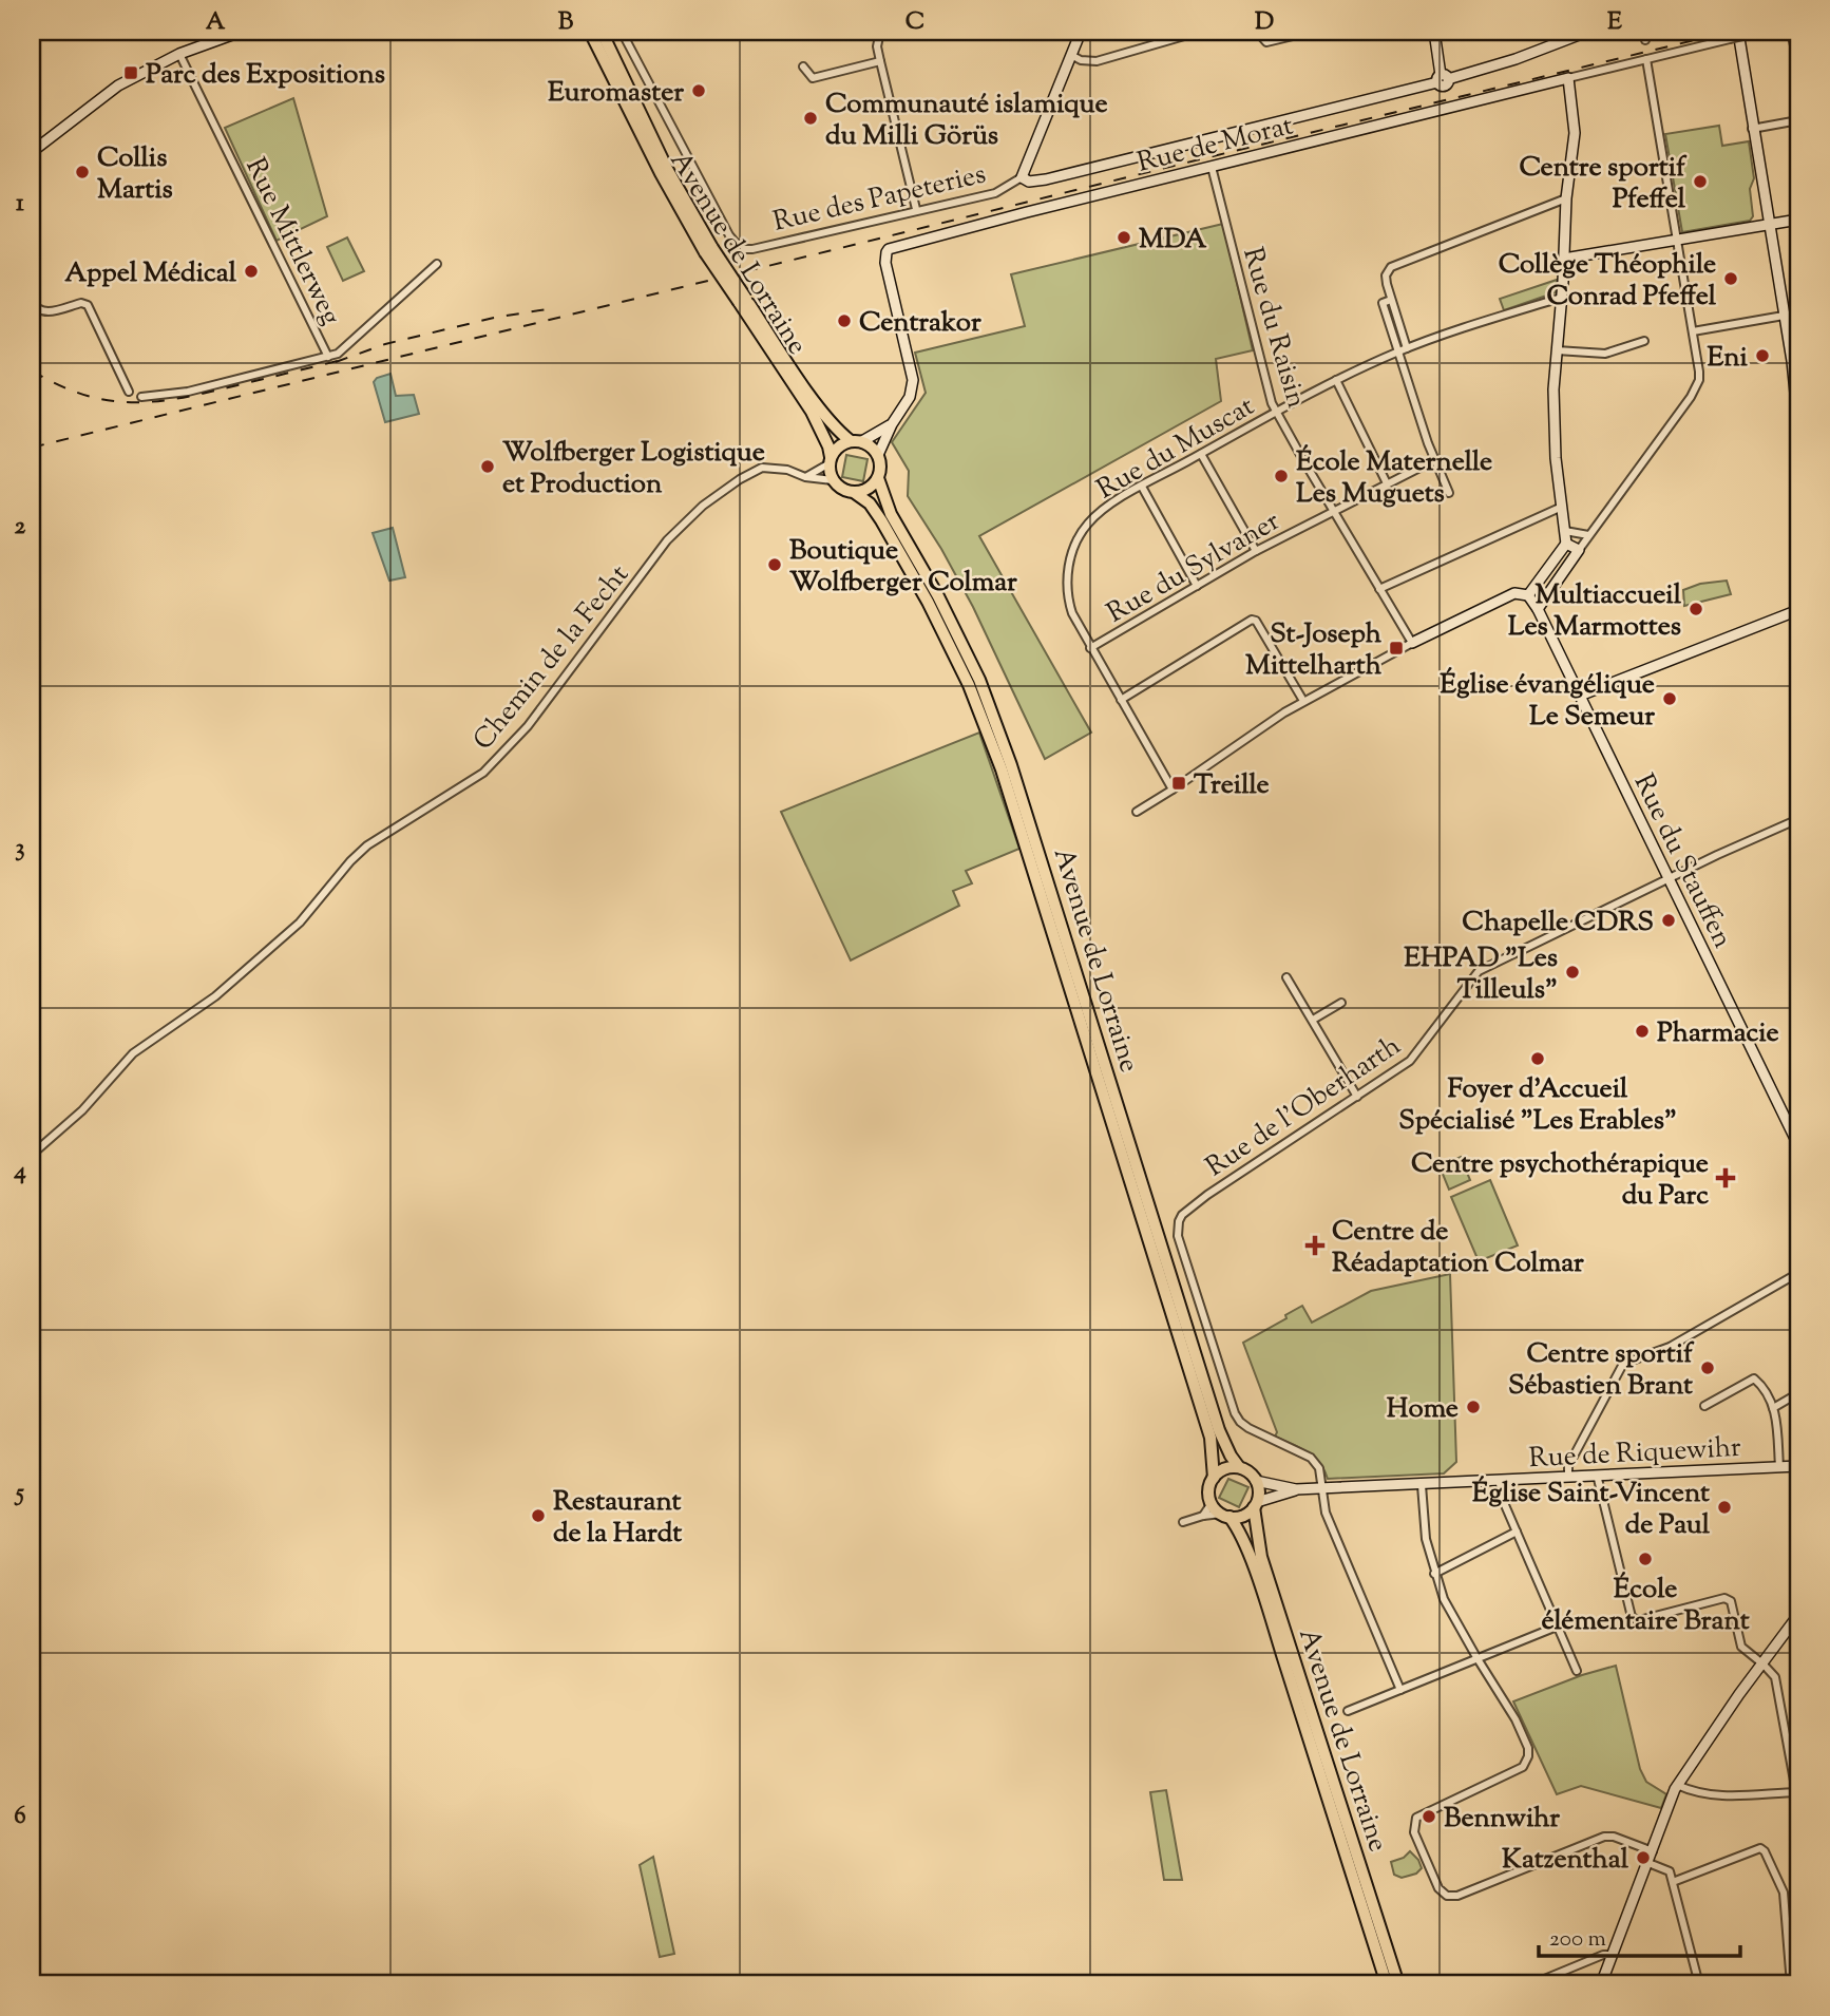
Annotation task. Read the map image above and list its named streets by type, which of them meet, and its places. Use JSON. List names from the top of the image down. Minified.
{"streets":{"main road":["Avenue de Lorraine"],"street":["Rue de Morat","Rue des Papeteries","Rue Mittlerweg","Rue du Raisin","Rue du Muscat","Rue du Sylvaner","Chemin de la Fecht","Rue du Stauffen","Rue de l'Oberharth","Rue de Riquewihr"]},"crossings":[["Rue de Morat","Avenue de Lorraine"],["Rue de Morat","Rue du Raisin"],["Rue de Morat","Chemin de la Fecht"],["Avenue de Lorraine","Chemin de la Fecht"],["Avenue de Lorraine","Rue de Riquewihr"],["Rue du Raisin","Rue du Muscat"],["Rue du Raisin","Rue du Sylvaner"],["Rue du Muscat","Rue du Sylvaner"],["Rue du Stauffen","Rue de l'Oberharth"],["Rue de l'Oberharth","Rue de Riquewihr"]],"places":{"transit":["Parc des Expositions","St-Joseph Mittelharth","Treille"],"other":["Euromaster","Communauté islamique du Milli Görüs","Collis Martis","Centre sportif Pfeffel","MDA","Appel Médical","Collège Théophile Conrad Pfeffel","Centrakor","Eni","Wolfberger Logistique et Production","École Maternelle Les Muguets","Boutique Wolfberger Colmar","Multiaccueil Les Marmottes","Église évangélique Le Semeur","Chapelle CDRS","EHPAD \"Les Tilleuls\"","Pharmacie","Foyer d'Accueil Spécialisé \"Les Erables\"","Centre sportif Sébastien Brant","Home","Église Saint-Vincent de Paul","Restaurant de la Hardt","École élémentaire Brant","Bennwihr","Katzenthal"],"health":["Centre psychothérapique du Parc","Centre de Réadaptation Colmar"]},"scale_bar":"200 m","grid":{"columns":["A","B","C","D","E"],"rows":["1","2","3","4","5","6"]}}
